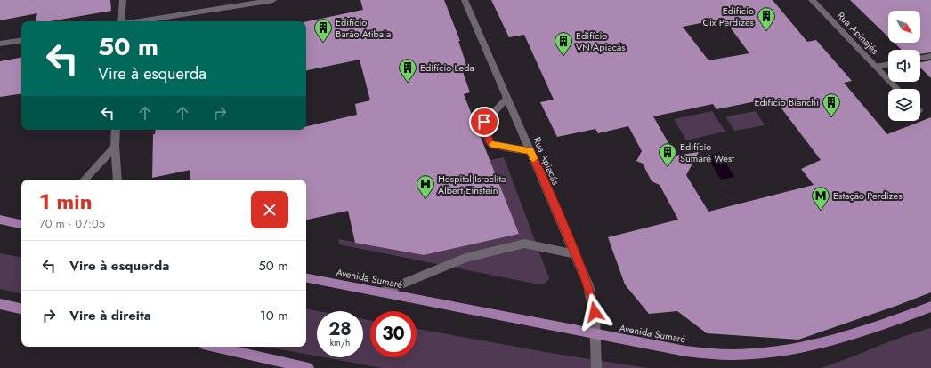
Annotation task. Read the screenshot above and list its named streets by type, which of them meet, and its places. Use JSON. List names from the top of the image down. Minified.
{"streets":{"main road":["Avenida Sumaré"],"street":["Rua Apinajés","Rua Apiacás"]},"crossings":[["Rua Apiacás","Avenida Sumaré"]],"places":{"building":["Edifício Cix Perdizes","Edifício Barão Atibaia","Edifício VN Apiacás","Edifício Leda","Edifício Bianchi","Edifício Sumaré West"],"hospital":["Hospital Israelita Albert Einstein"],"metro station":["Estação Perdizes"]},"north":"bottom right","page":{"turn":["50 m","Vire à esquerda"],"heading":["1 min","70 m · 07:05"],"list":[{"name":"Vire à esquerda","value":"50 m"},{"name":"Vire à direita","value":"10 m"}],"speed":"28 km/h","limit":"30"}}
